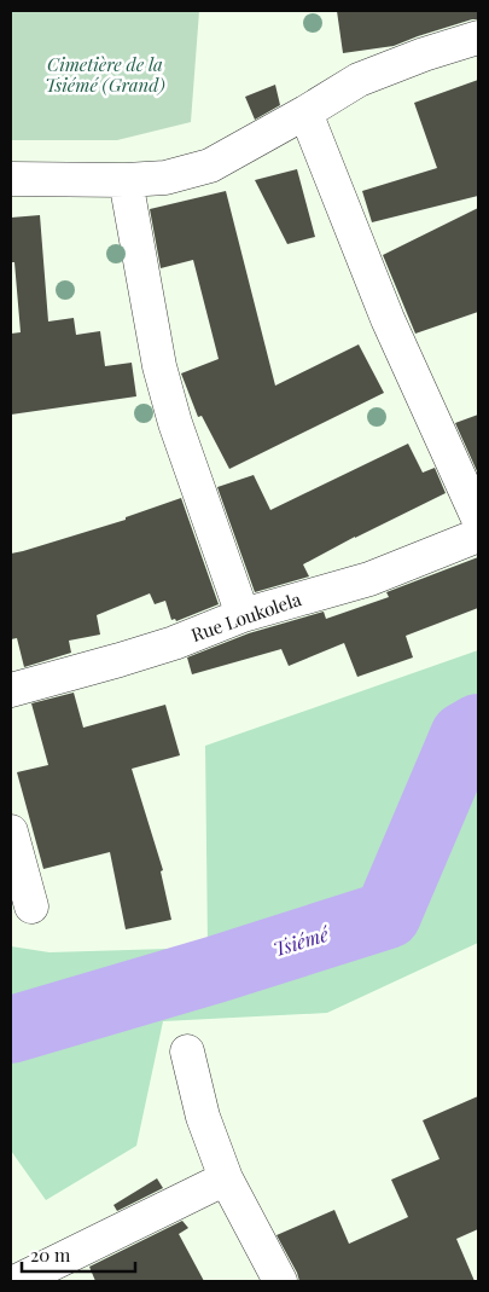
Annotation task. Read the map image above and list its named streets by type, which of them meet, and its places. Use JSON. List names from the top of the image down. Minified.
{"streets":{"street":["Rue Loukolela"]},"water":["Tsiémé"],"parks":["Cimetière de la Tsiémé (Grand)"],"scale_bar":"20 m"}
